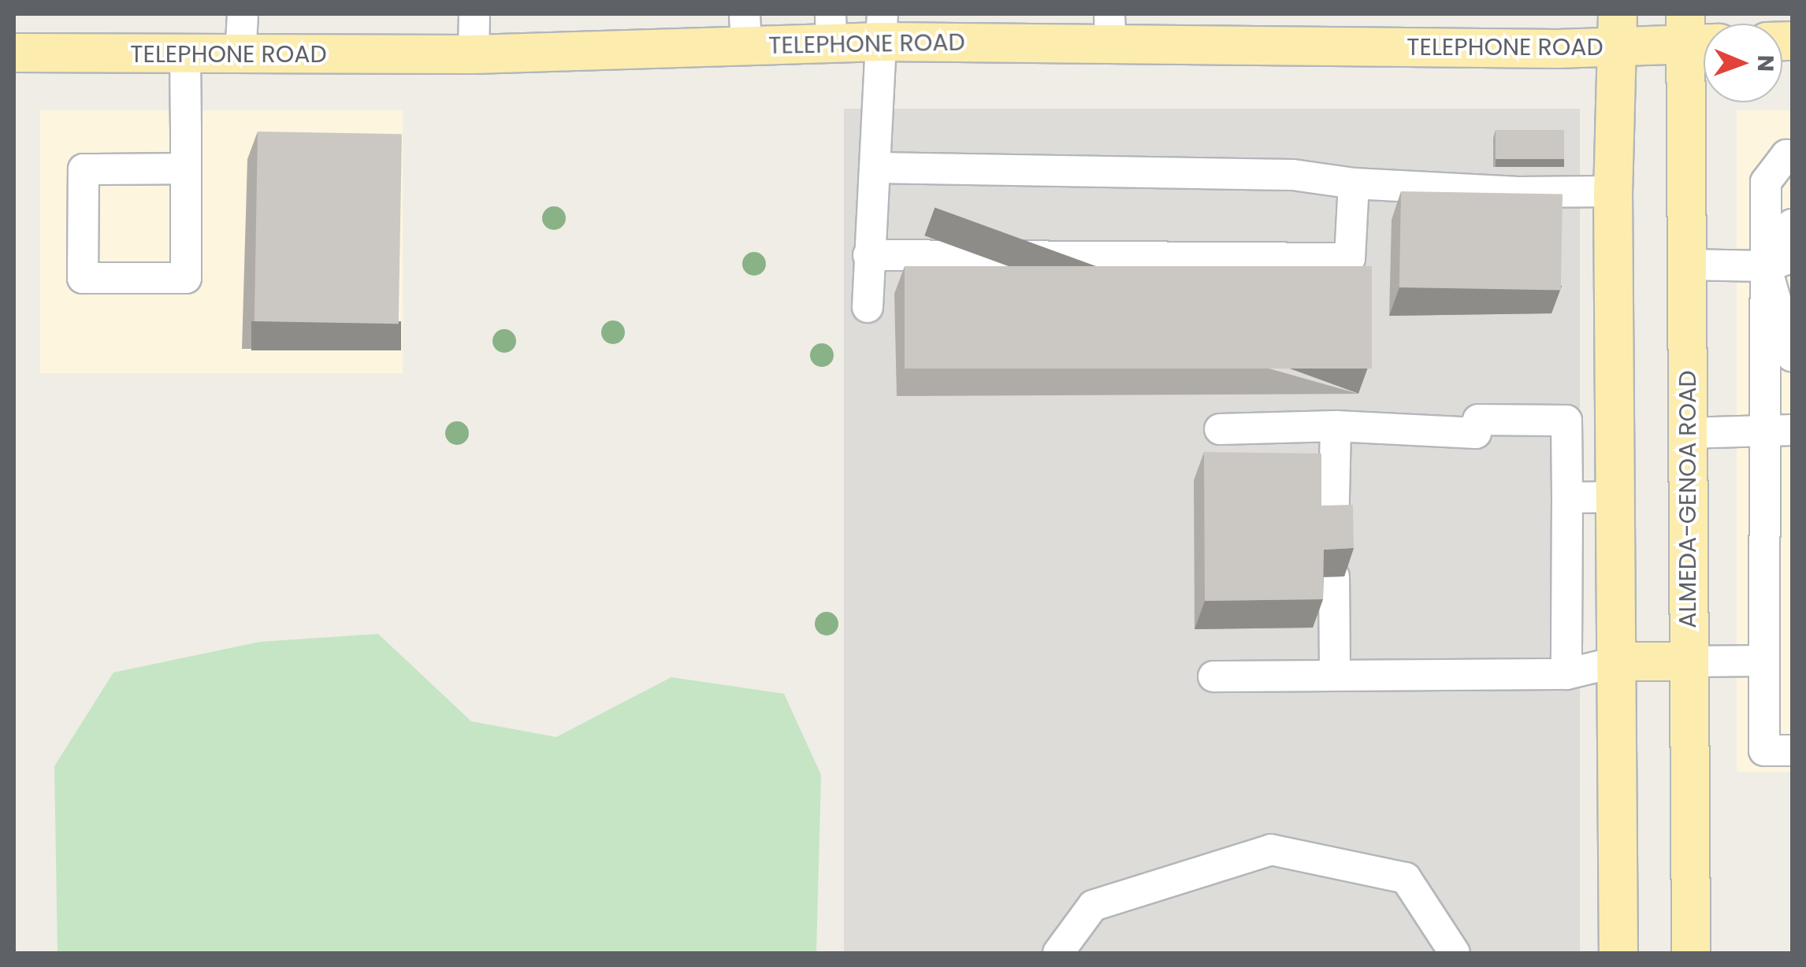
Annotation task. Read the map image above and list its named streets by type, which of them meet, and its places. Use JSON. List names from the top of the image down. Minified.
{"streets":{"main road":["TELEPHONE ROAD","ALMEDA-GENOA ROAD"]},"crossings":[["TELEPHONE ROAD","ALMEDA-GENOA ROAD"]],"north":"right"}
